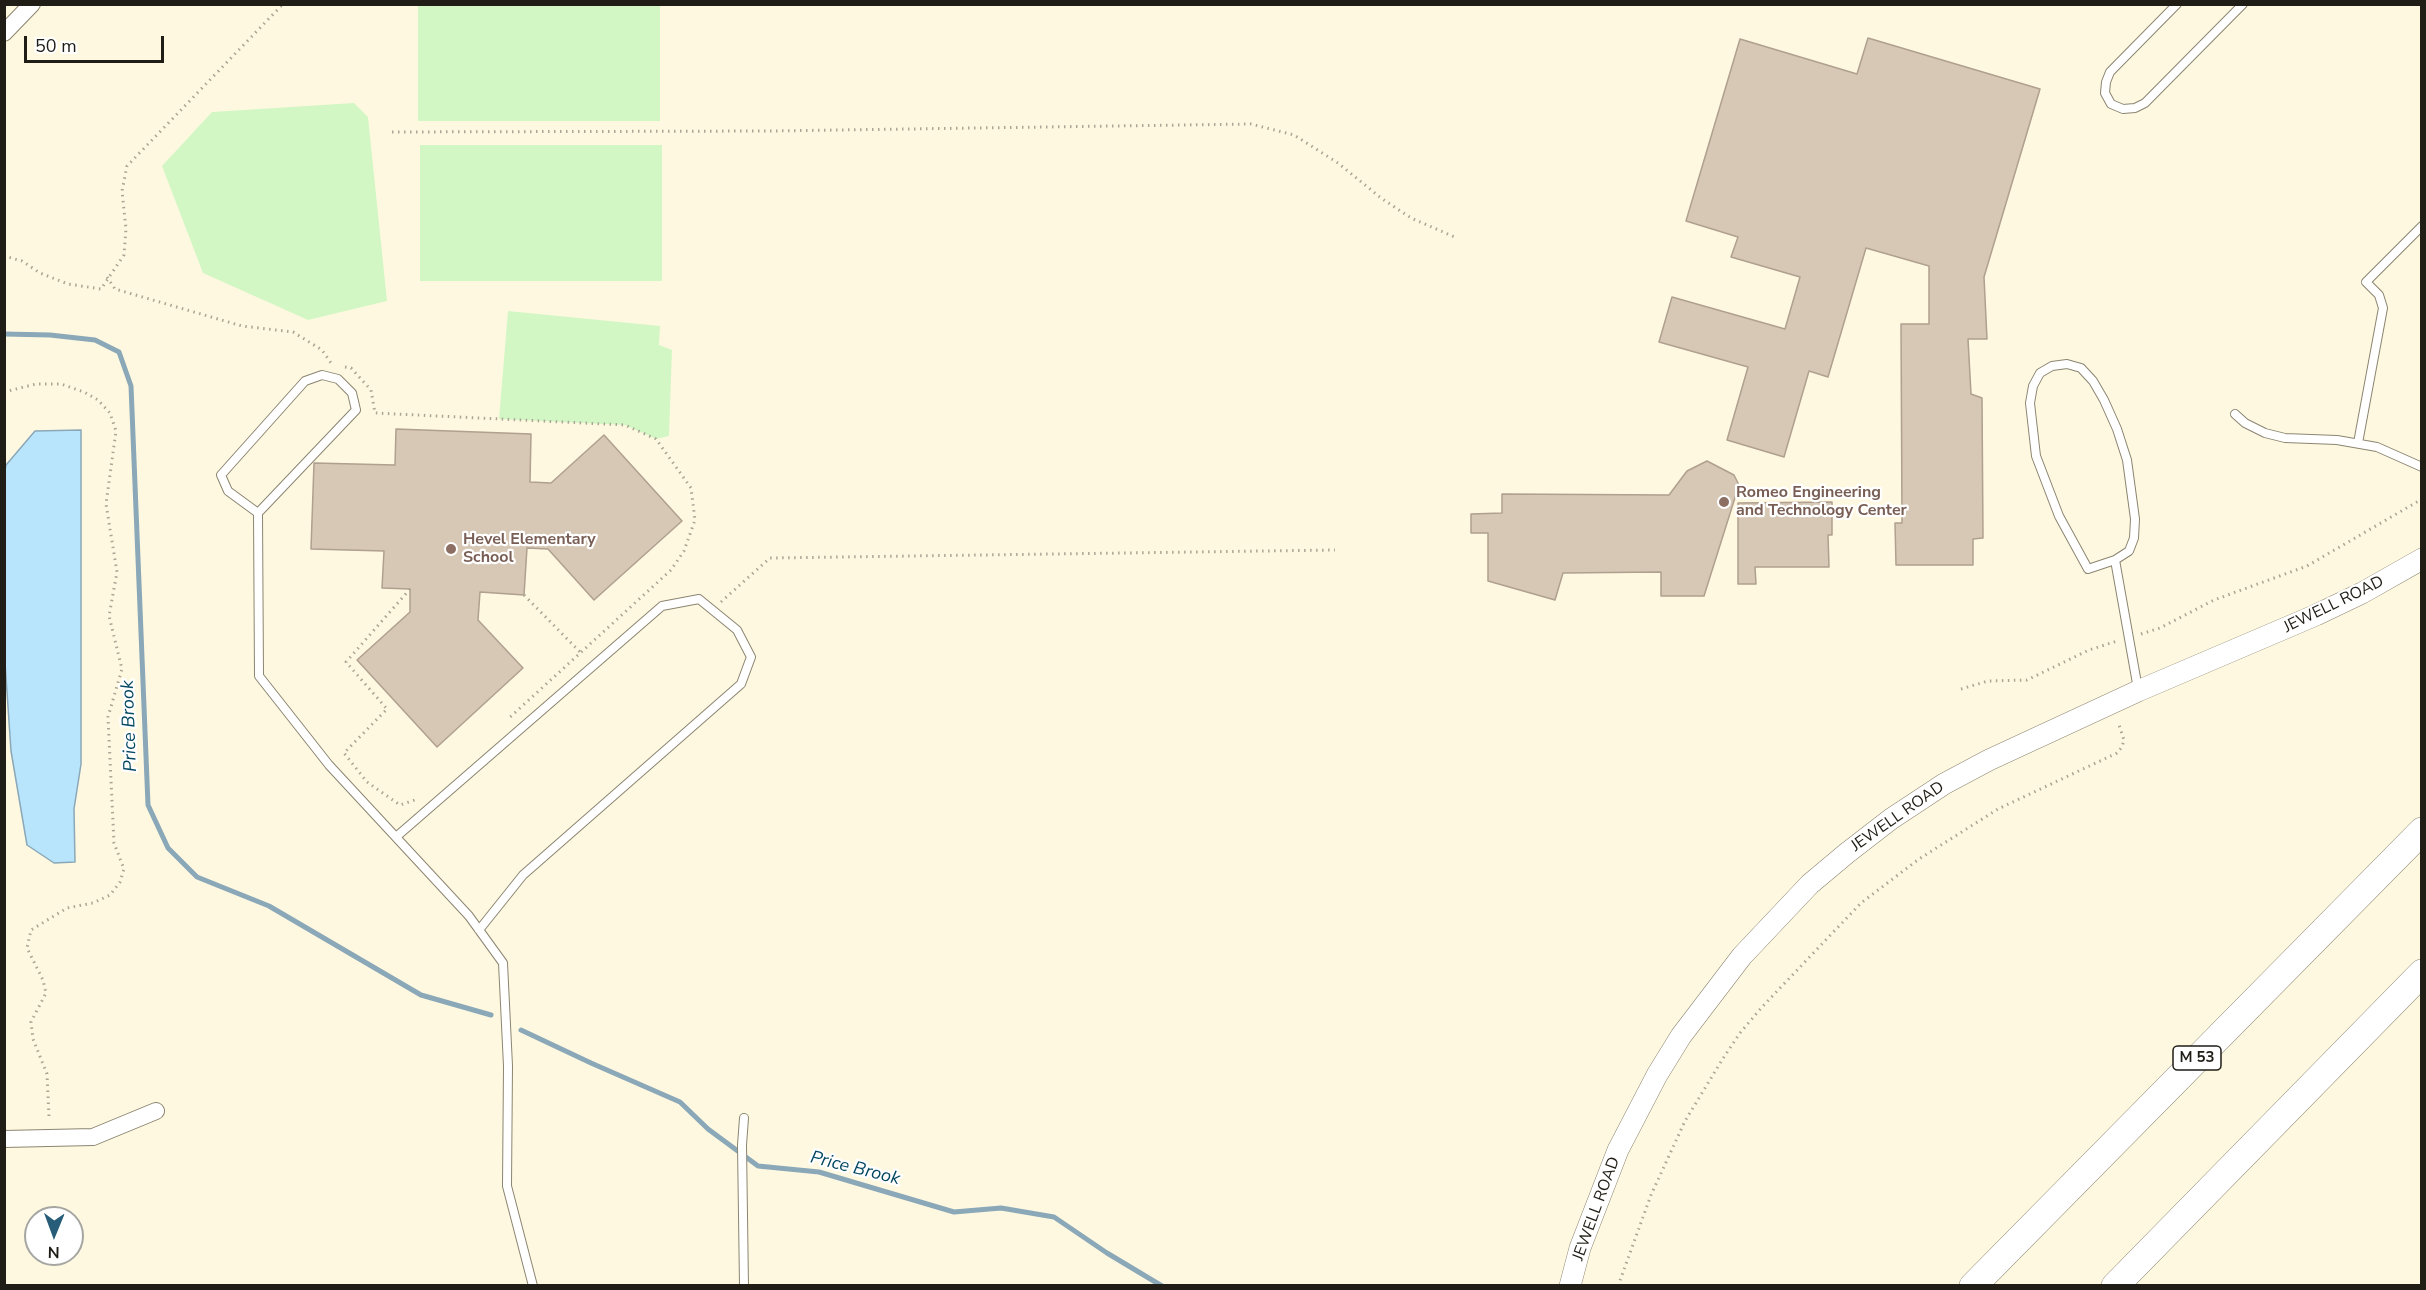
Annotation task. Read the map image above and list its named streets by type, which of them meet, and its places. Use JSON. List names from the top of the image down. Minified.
{"streets":{"highway":["M 53"],"street":["JEWELL ROAD"]},"water":["Price Brook"],"places":["Romeo Engineering and Technology Center","Hevel Elementary School"],"scale_bar":"50 m","north":"bottom"}
